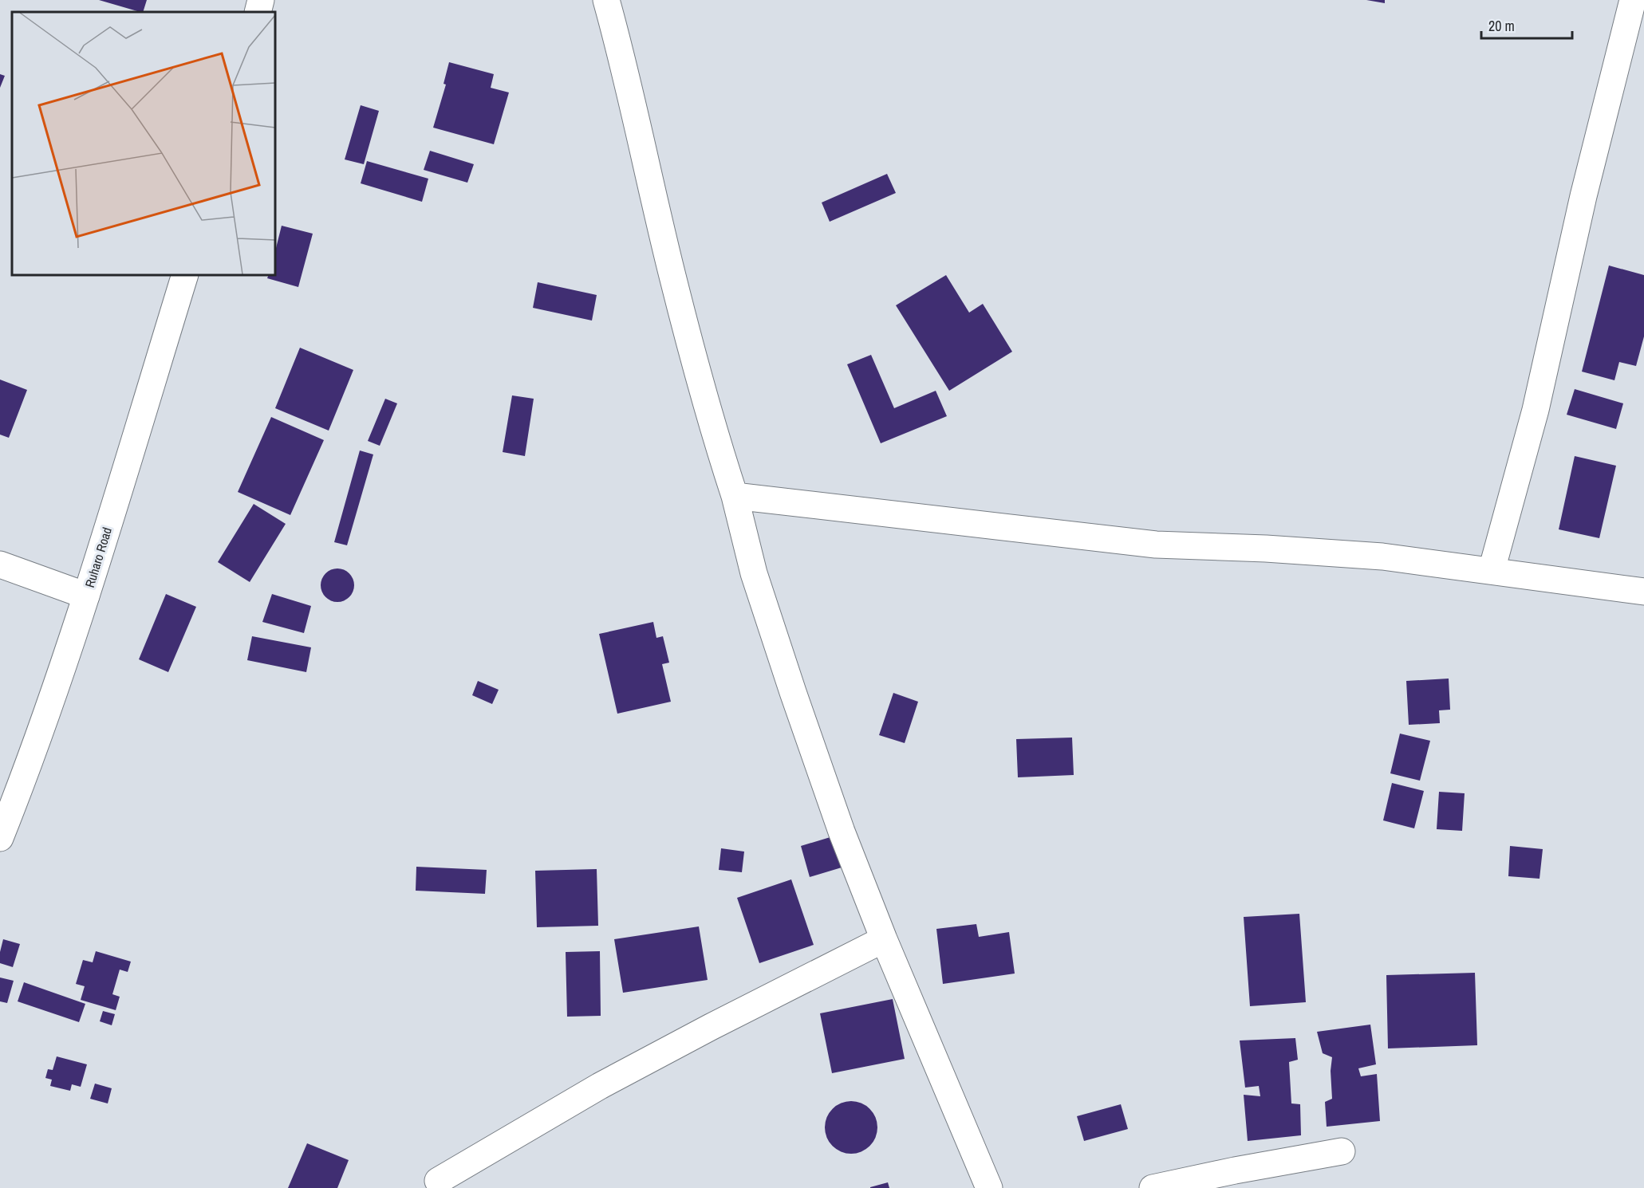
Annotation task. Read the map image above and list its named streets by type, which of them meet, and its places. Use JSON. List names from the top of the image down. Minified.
{"streets":{"street":["Ruharo Road"]},"scale_bar":"20 m"}
